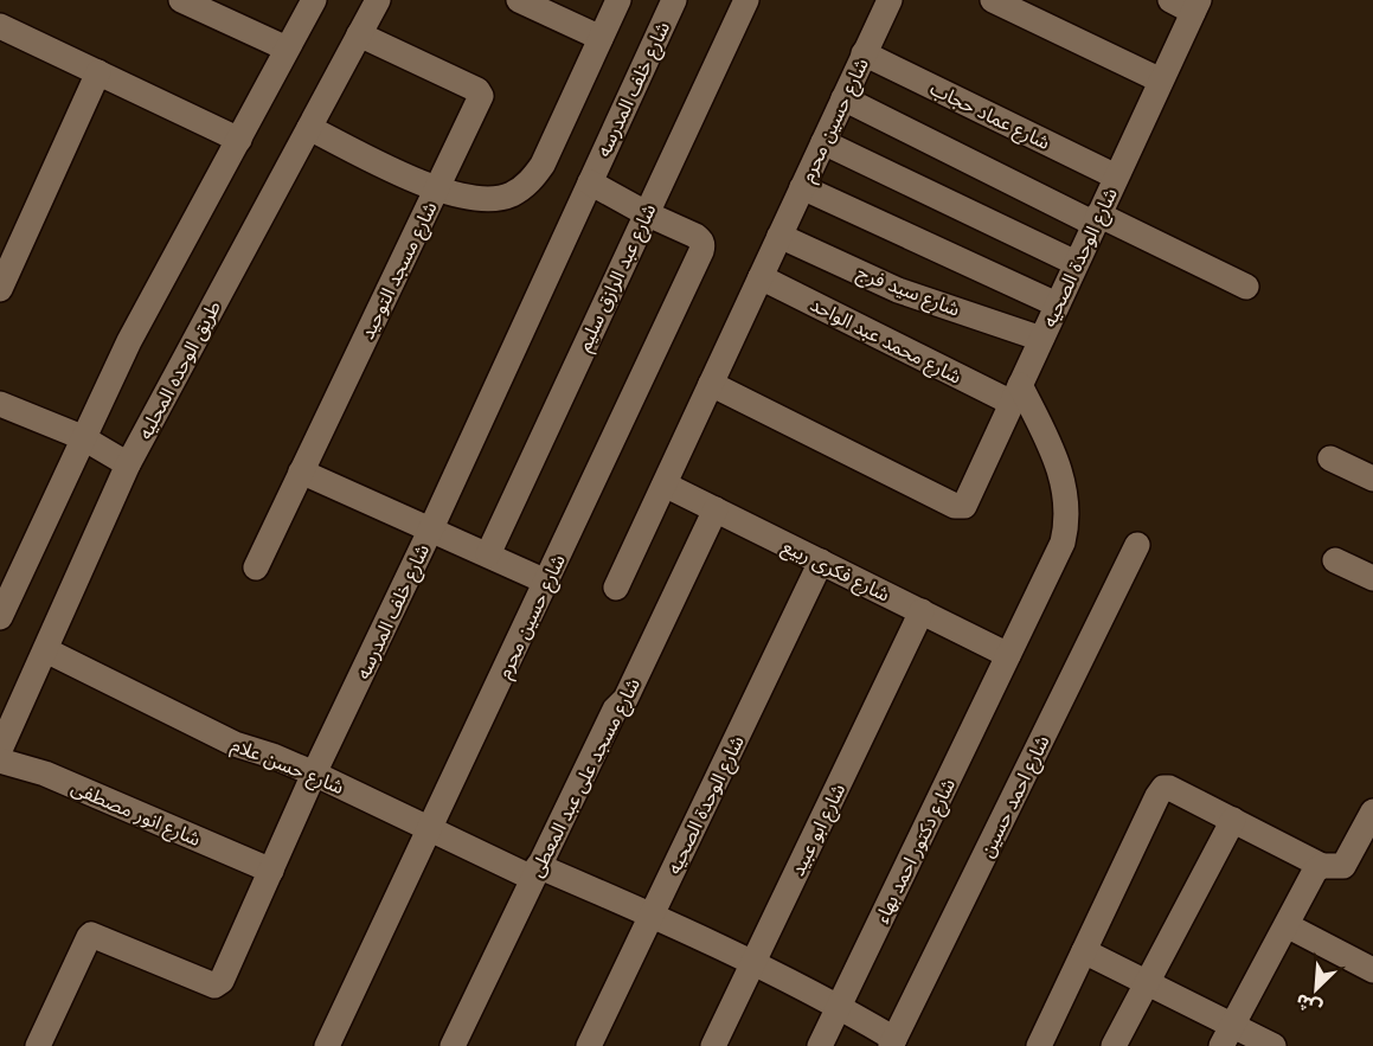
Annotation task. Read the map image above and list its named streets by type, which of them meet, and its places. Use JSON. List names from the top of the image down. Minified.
{"streets":{"street":["شارع خلف المدرسه","شارع عماد حجاب","شارع حسين محرم","شارع الوحدة الصحيه","شارع مسجد التوحيد","شارع عبد الرازق سليم","شارع سيد فرج","شارع محمد عبد الواحد","طريق الوحده المحليه","شارع فكرى ربيع","شارع حسن علام","شارع مسجد على عبد المعطى","شارع احمد حسين","شارع انور مصطفى","شارع ابو عبيد","شارع دكتور احمد بهاء"]},"crossings":[["شارع خلف المدرسه","شارع حسين محرم"],["شارع خلف المدرسه","شارع حسن علام"],["شارع خلف المدرسه","شارع انور مصطفى"],["شارع عماد حجاب","شارع حسين محرم"],["شارع عماد حجاب","شارع الوحدة الصحيه"],["شارع حسين محرم","شارع الوحدة الصحيه"],["شارع حسين محرم","شارع عبد الرازق سليم"],["شارع حسين محرم","شارع سيد فرج"],["شارع حسين محرم","شارع محمد عبد الواحد"],["شارع حسين محرم","شارع فكرى ربيع"],["شارع حسين محرم","شارع حسن علام"],["شارع الوحدة الصحيه","شارع سيد فرج"],["شارع الوحدة الصحيه","شارع محمد عبد الواحد"],["شارع الوحدة الصحيه","شارع فكرى ربيع"],["شارع الوحدة الصحيه","شارع حسن علام"],["شارع الوحدة الصحيه","شارع دكتور احمد بهاء"],["شارع مسجد التوحيد","طريق الوحده المحليه"],["شارع محمد عبد الواحد","شارع دكتور احمد بهاء"],["طريق الوحده المحليه","شارع حسن علام"],["شارع فكرى ربيع","شارع مسجد على عبد المعطى"],["شارع فكرى ربيع","شارع ابو عبيد"],["شارع فكرى ربيع","شارع دكتور احمد بهاء"],["شارع حسن علام","شارع مسجد على عبد المعطى"],["شارع حسن علام","شارع احمد حسين"],["شارع حسن علام","شارع ابو عبيد"],["شارع حسن علام","شارع دكتور احمد بهاء"]],"north":"bottom left"}
